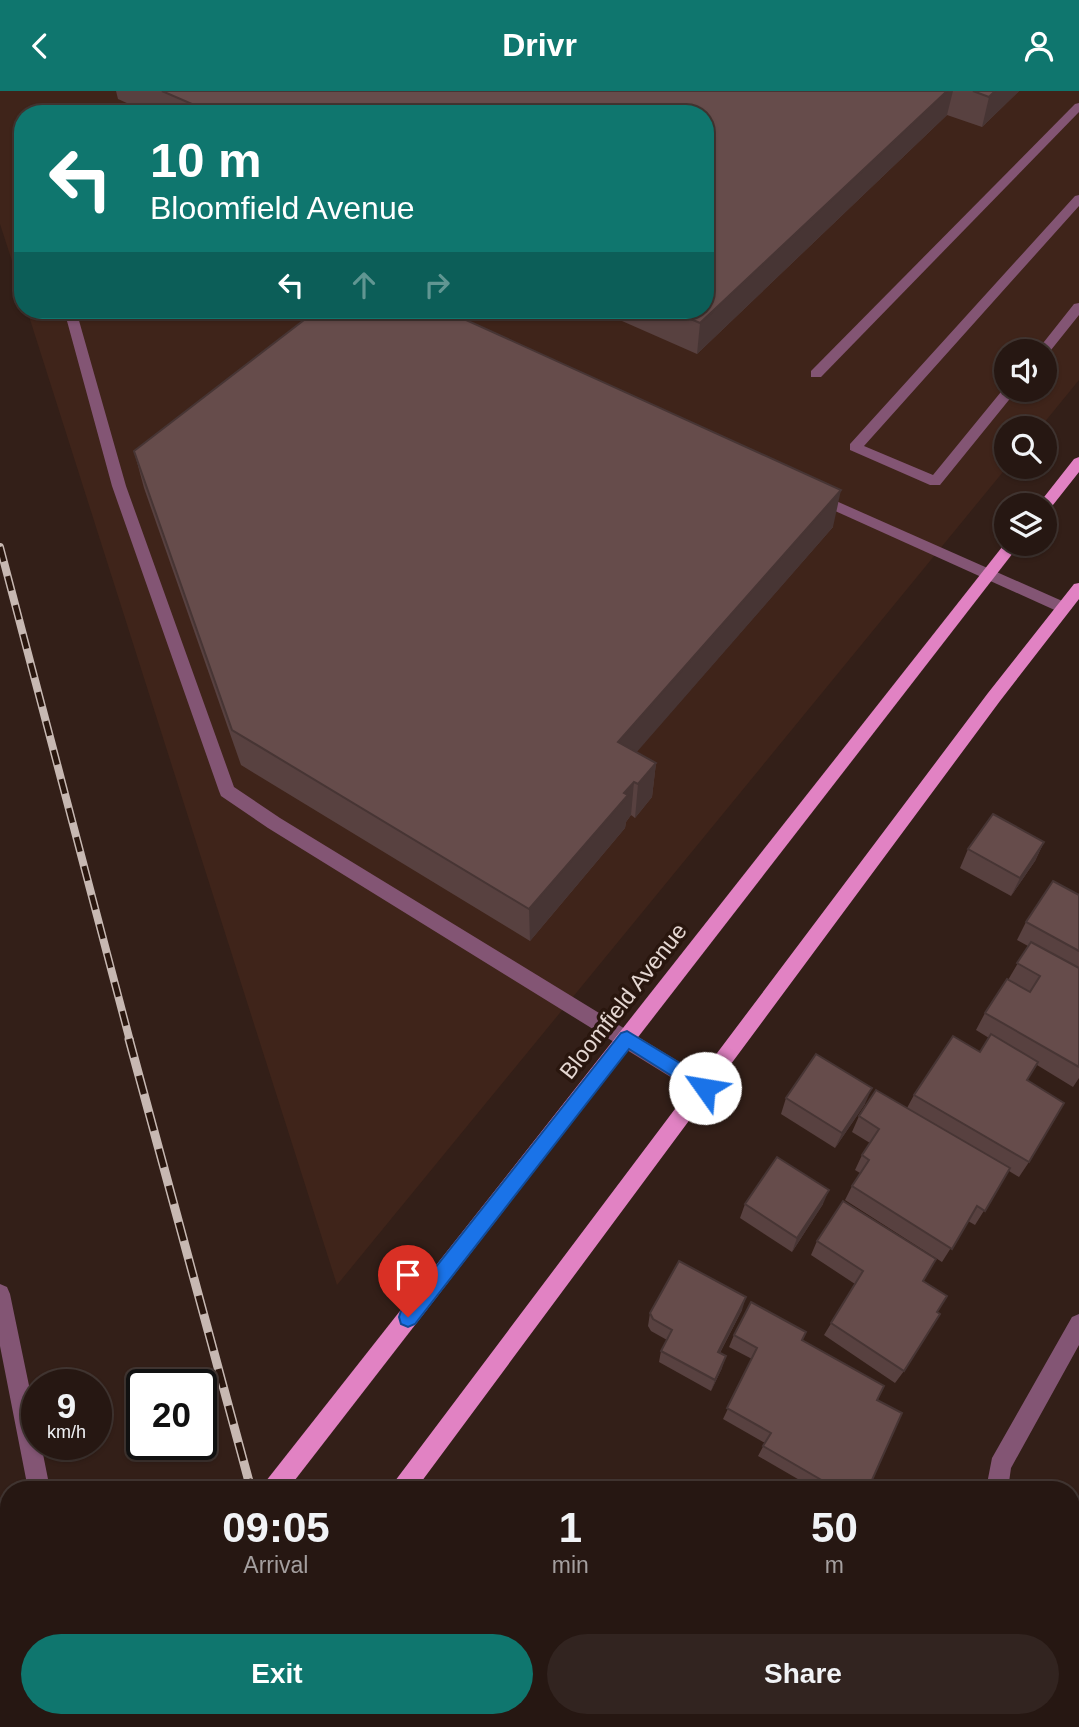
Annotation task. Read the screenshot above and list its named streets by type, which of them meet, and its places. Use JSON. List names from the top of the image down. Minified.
{"streets":{"main road":["Bloomfield Avenue"]},"page":{"header":"Drivr","turn":["10 m","Bloomfield Avenue"],"speed":"9 km/h","limit":"20","eta":["09:05","Arrival","1","min","50","m"],"buttons":["Exit","Share"]}}
